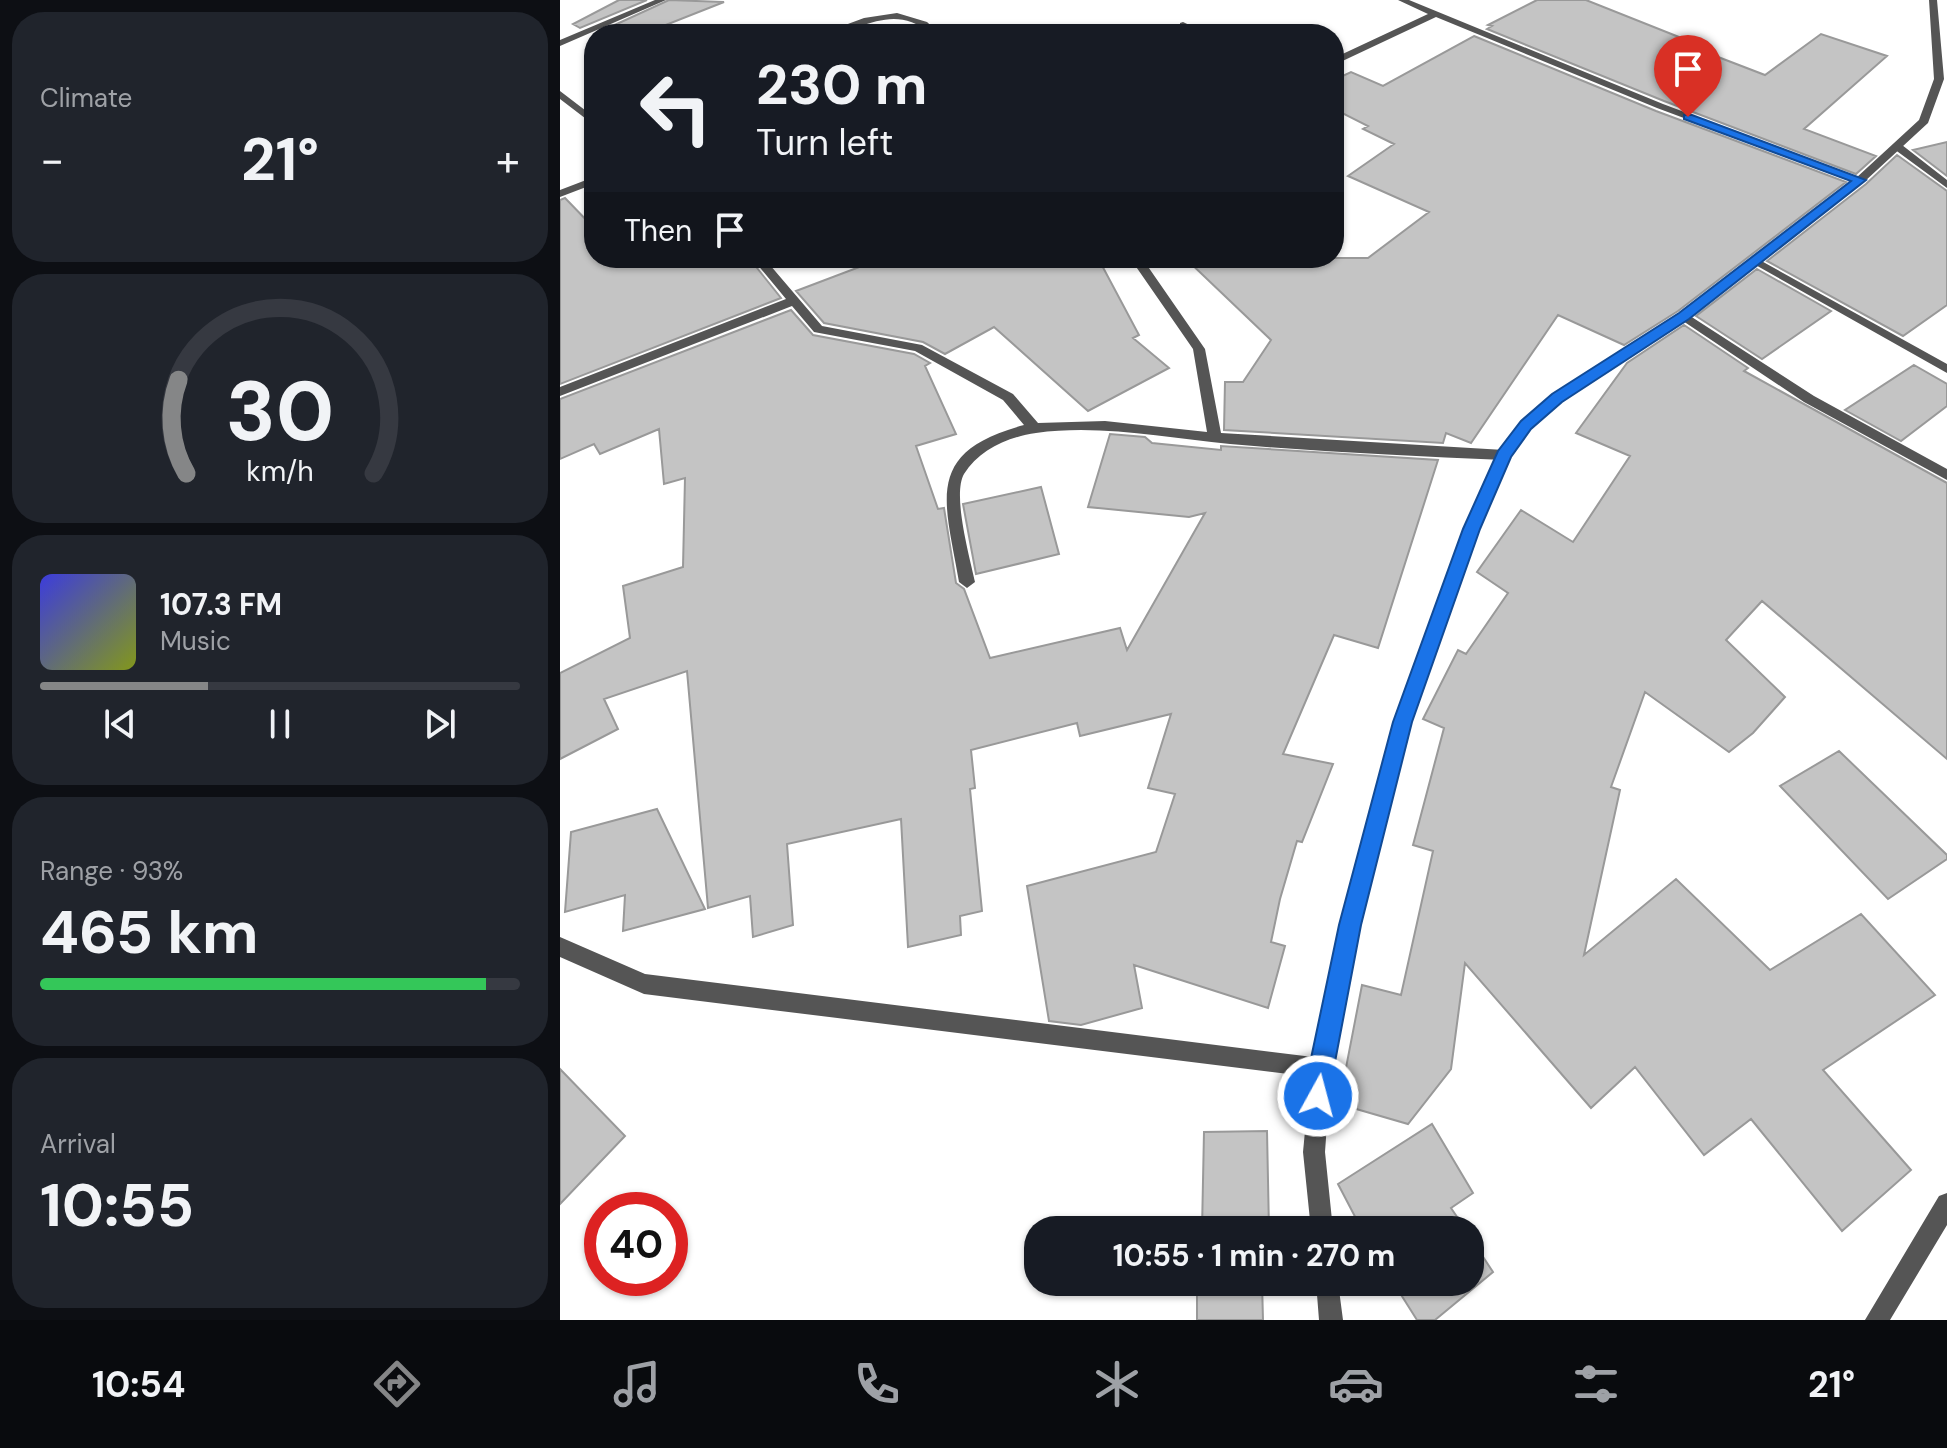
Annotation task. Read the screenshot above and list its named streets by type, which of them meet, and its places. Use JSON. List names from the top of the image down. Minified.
{"page":{"tile":["Climate",["Range · 93%","465 km"],["Arrival","10:55"]],"turn":["230 m","Turn left"],"heat":["−","21°","+"],"then":"Then","song":["107.3 FM","Music"],"limit":"40","trip":"10:55 · 1 min · 270 m","tabs":["10:54","21°"],"gauge":["30","km/h"]}}
